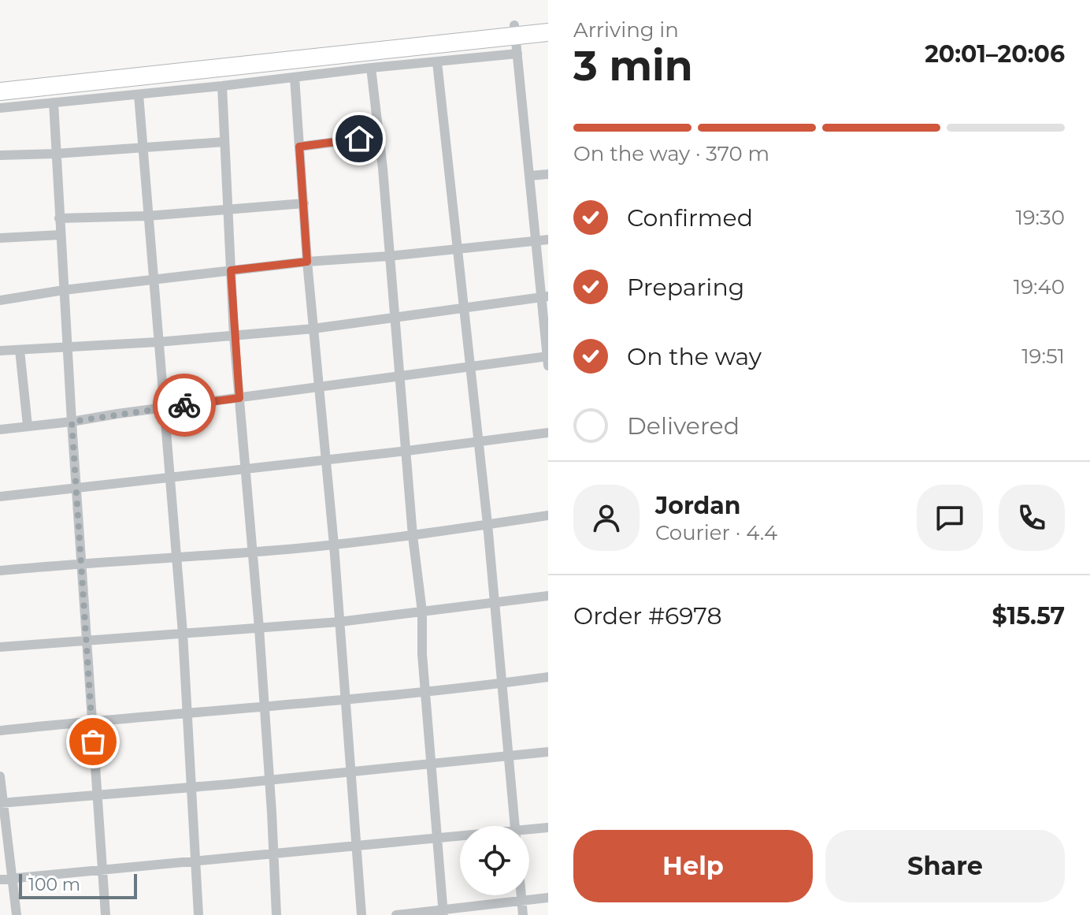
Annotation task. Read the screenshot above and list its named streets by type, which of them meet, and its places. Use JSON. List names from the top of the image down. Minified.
{"scale_bar":"100 m","page":{"heading":["3 min","Arriving in","20:01–20:06"],"panel":["Jordan","Courier · 4.4","Order #6978","$15.57"],"bar":"On the way · 370 m","list":[["Confirmed","19:30"],["Preparing","19:40"],["On the way","19:51"],"Delivered"],"buttons":["Help","Share"],"scale":"100 m"}}
